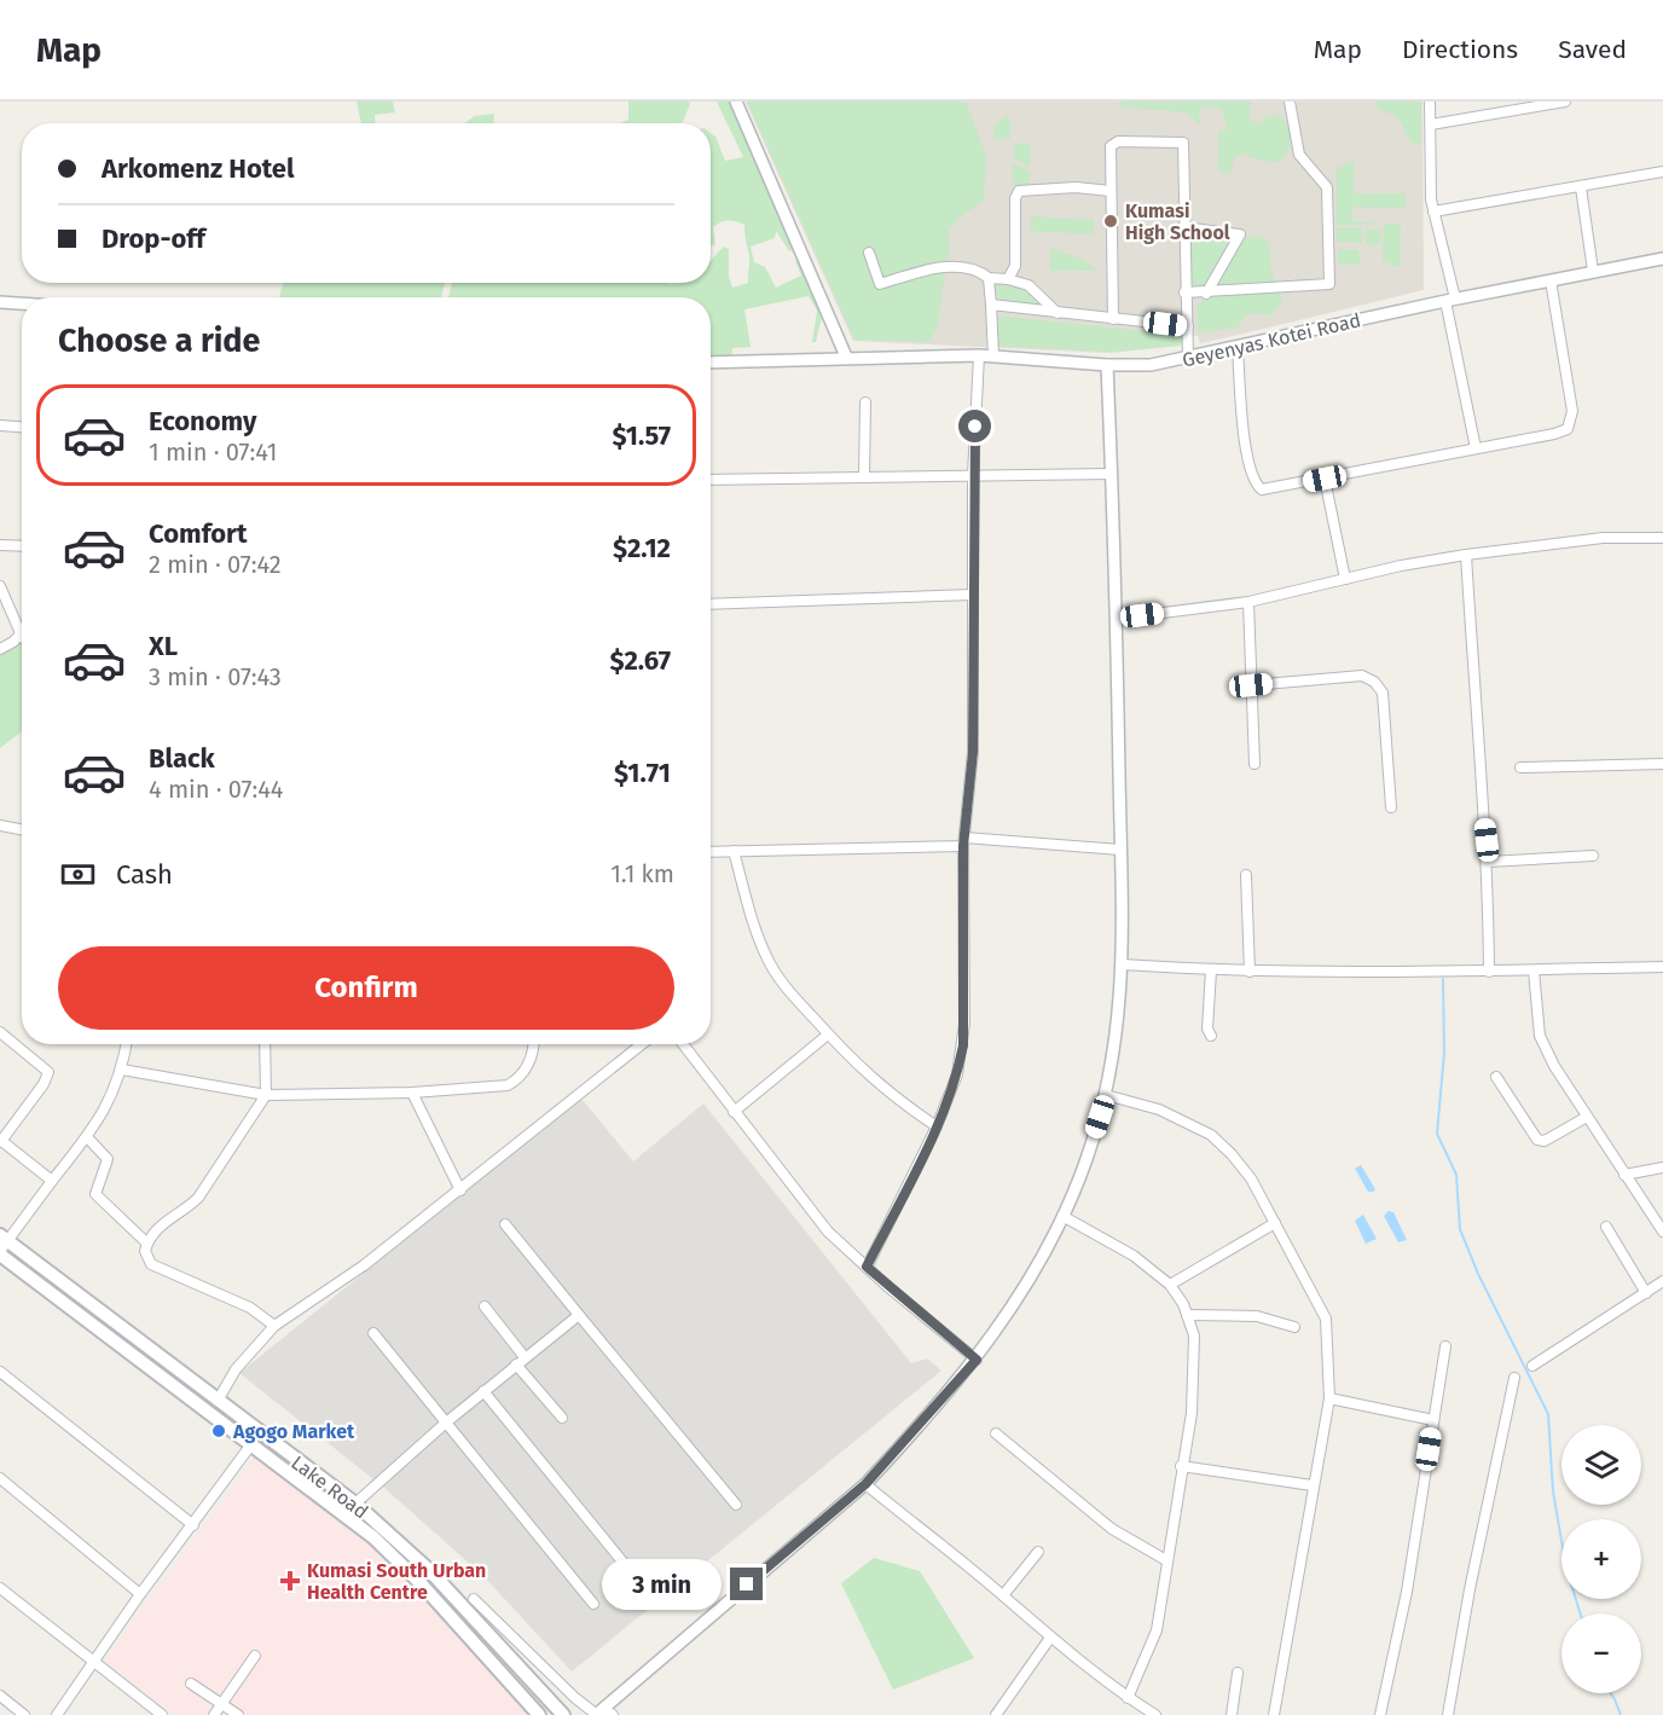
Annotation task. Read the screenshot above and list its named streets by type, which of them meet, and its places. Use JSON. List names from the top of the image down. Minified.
{"streets":{"main road":["Lake Road"],"street":["Geyenyas Kotei Road"]},"places":{"other":["Kumasi High School","Agogo Market"],"health":["Kumasi South Urban Health Centre"]},"page":{"header":"Map","nav":["Map","Directions","Saved"],"banner":["Arkomenz Hotel","Drop-off"],"heading":"Choose a ride","list":[{"name":"Economy","note":"1 min · 07:41","value":"$1.57"},{"name":"Comfort","note":"2 min · 07:42","value":"$2.12"},{"name":"XL","note":"3 min · 07:43","value":"$2.67"},{"name":"Black","note":"4 min · 07:44","value":"$1.71"}],"pay":["Cash","1.1 km"],"buttons":"Confirm","map_buttons":["+","−"],"bubble":"3 min"}}
